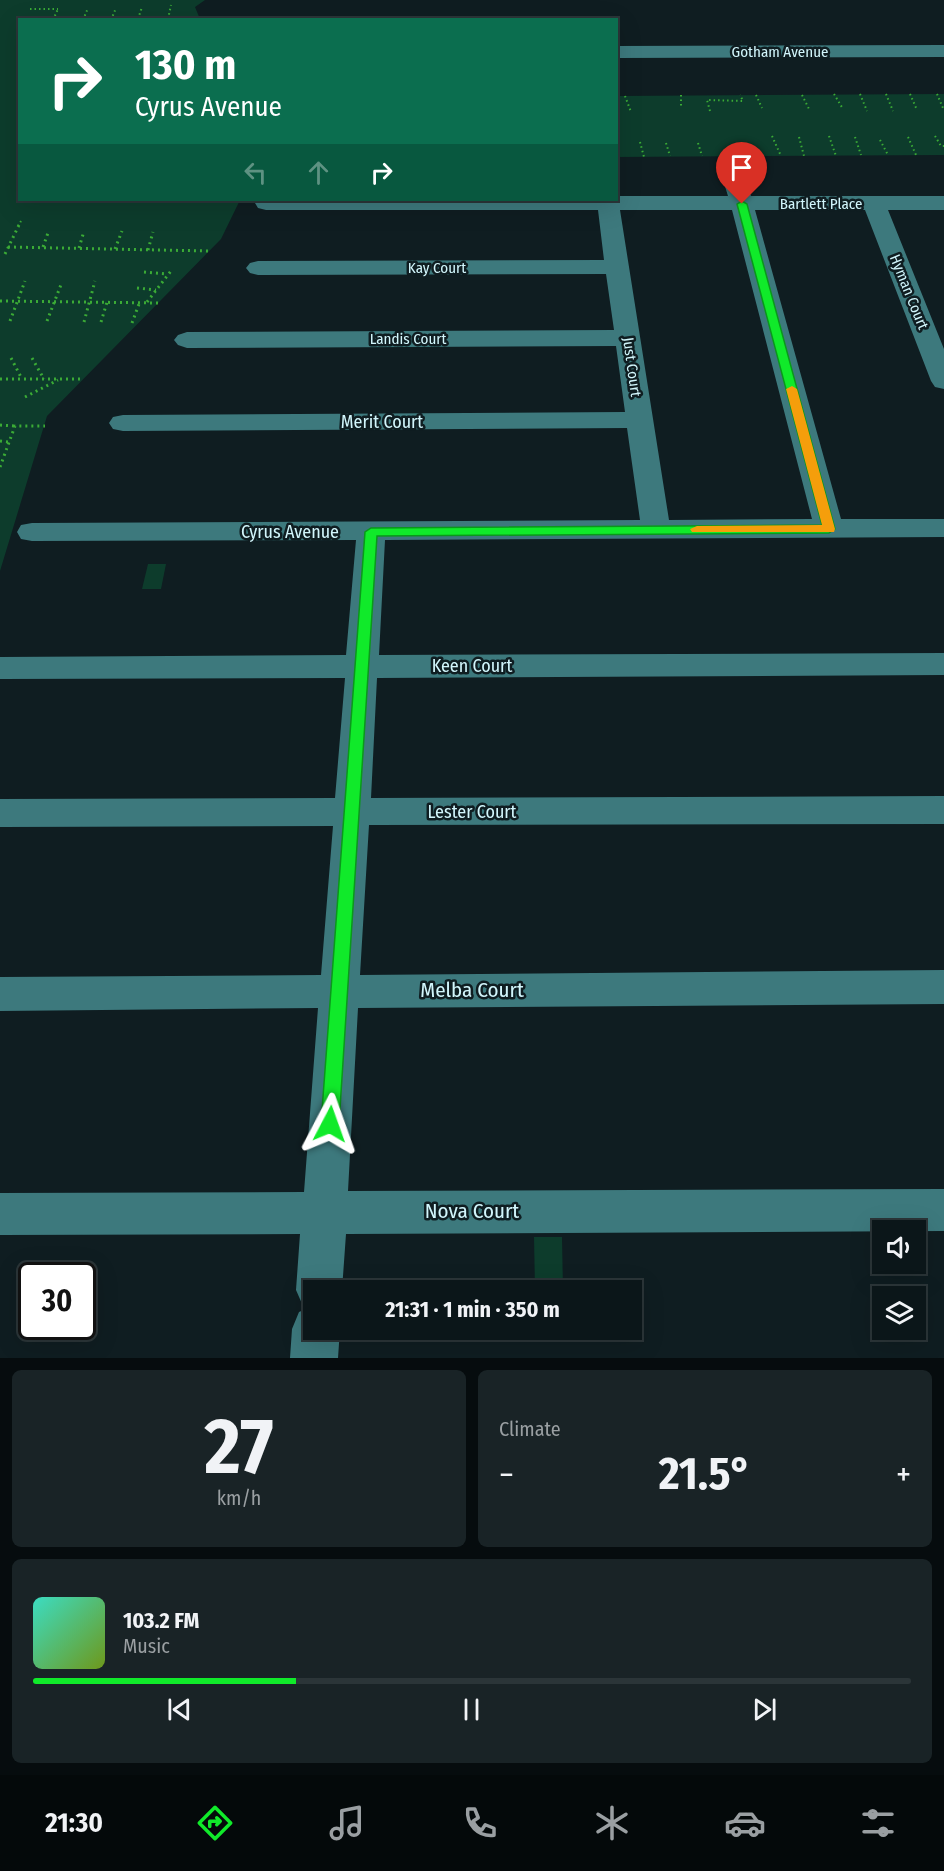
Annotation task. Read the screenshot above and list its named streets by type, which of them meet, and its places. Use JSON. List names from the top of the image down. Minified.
{"streets":{"street":["Gotham Avenue","Bartlett Place","Kay Court","Hyman Court","Landis Court","Just Court","Merit Court","Cyrus Avenue","Keen Court","Lester Court","Melba Court","Nova Court"]},"crossings":[["Bartlett Place","Hyman Court"],["Bartlett Place","Just Court"],["Kay Court","Just Court"],["Landis Court","Just Court"],["Just Court","Merit Court"],["Just Court","Cyrus Avenue"]],"page":{"turn":["130 m","Cyrus Avenue"],"limit":"30","trip":"21:31 · 1 min · 350 m","tile":[["27","km/h"],"Climate"],"heat":["−","21.5°","+"],"song":["103.2 FM","Music"],"tabs":"21:30"}}
